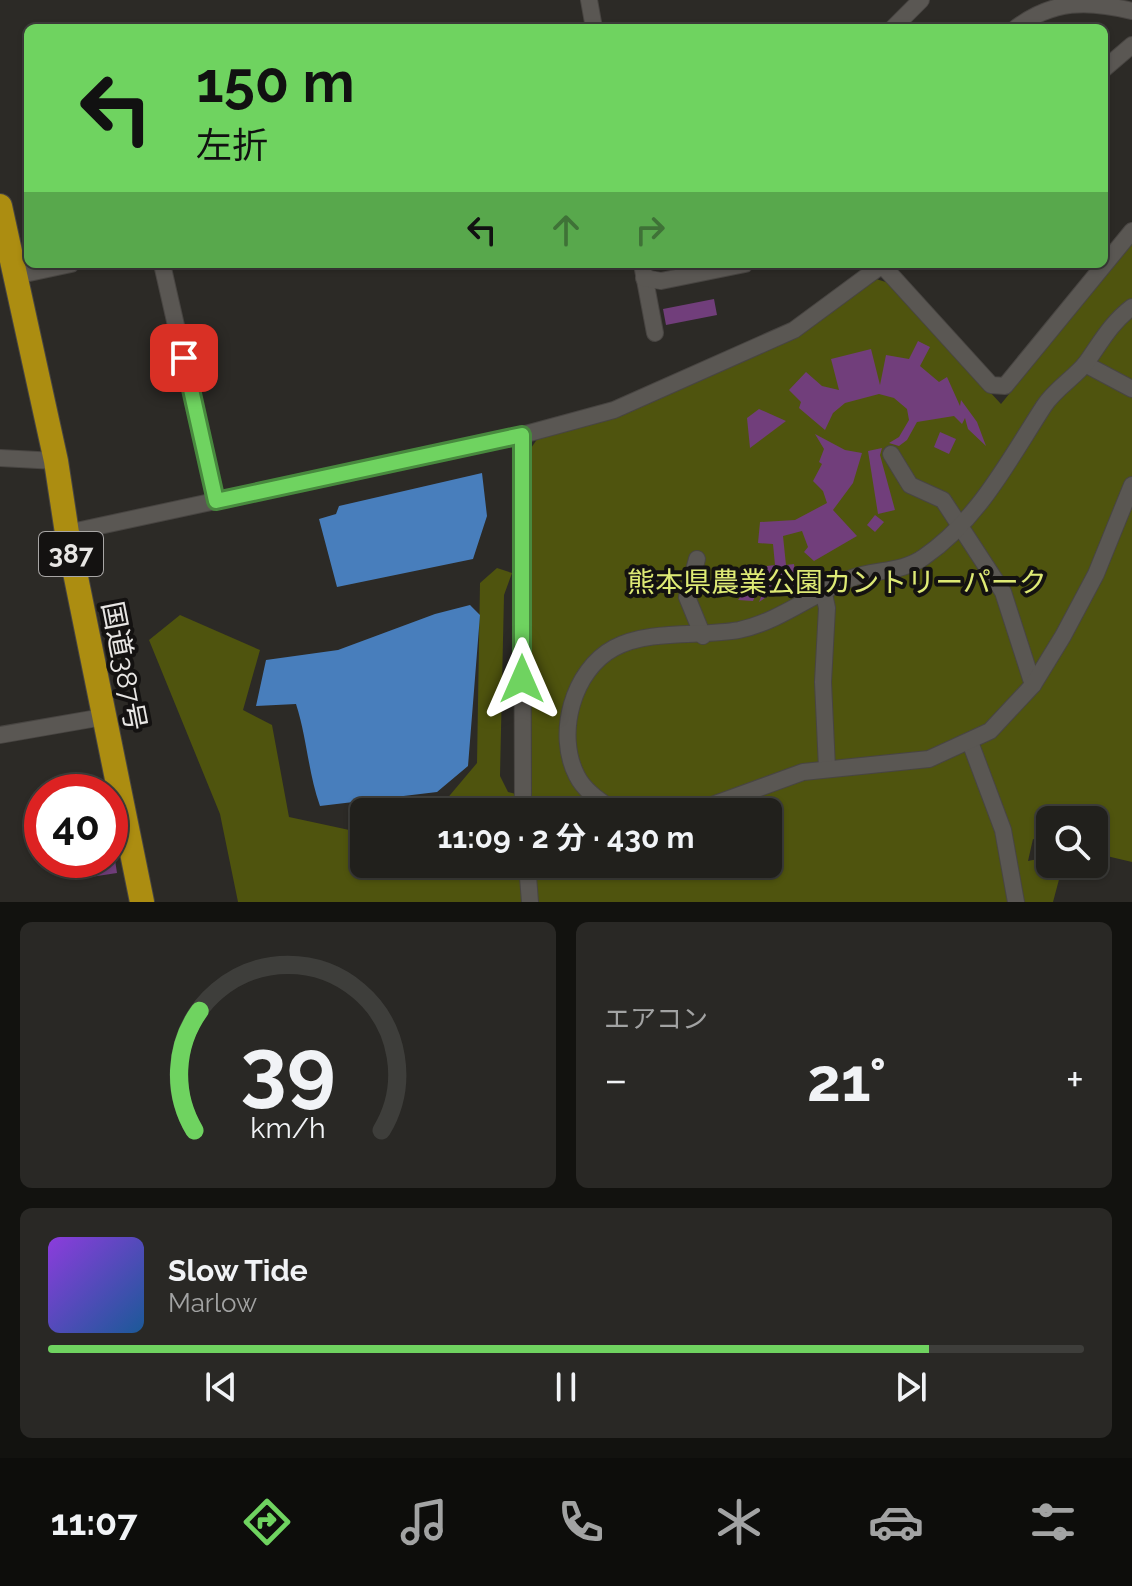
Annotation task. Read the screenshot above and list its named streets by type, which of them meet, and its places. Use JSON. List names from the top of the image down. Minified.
{"streets":{"highway":["387","国道387号"]},"parks":["熊本県農業公園カントリーパーク"],"page":{"turn":["150 m","左折"],"limit":"40","trip":"11:09 · 2 分 · 430 m","tile":"エアコン","heat":["−","21°","+"],"song":["Slow Tide","Marlow"],"tabs":"11:07","gauge":["39","km/h"]}}
